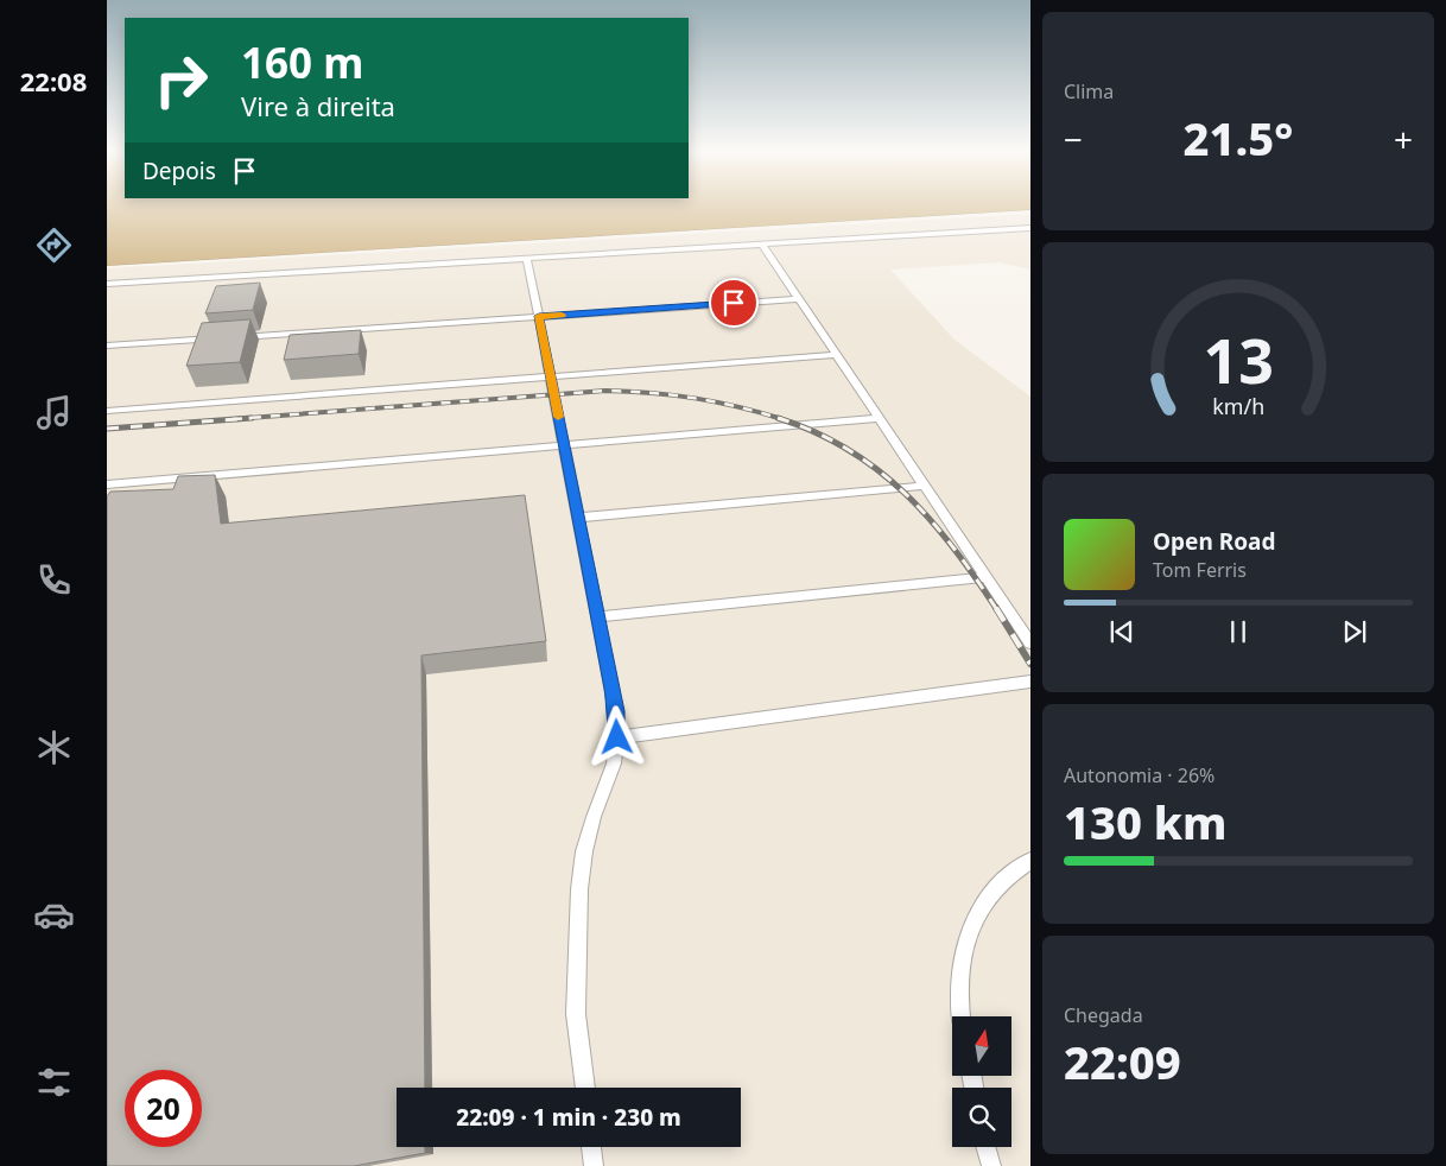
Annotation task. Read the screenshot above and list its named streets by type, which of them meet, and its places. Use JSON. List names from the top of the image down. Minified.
{"north":"top","page":{"tabs":"22:08","tile":["Clima",["Autonomia · 26%","130 km"],["Chegada","22:09"]],"turn":["160 m","Vire à direita"],"heat":["−","21.5°","+"],"then":"Depois","song":["Open Road","Tom Ferris"],"limit":"20","trip":"22:09 · 1 min · 230 m","gauge":["13","km/h"]}}
